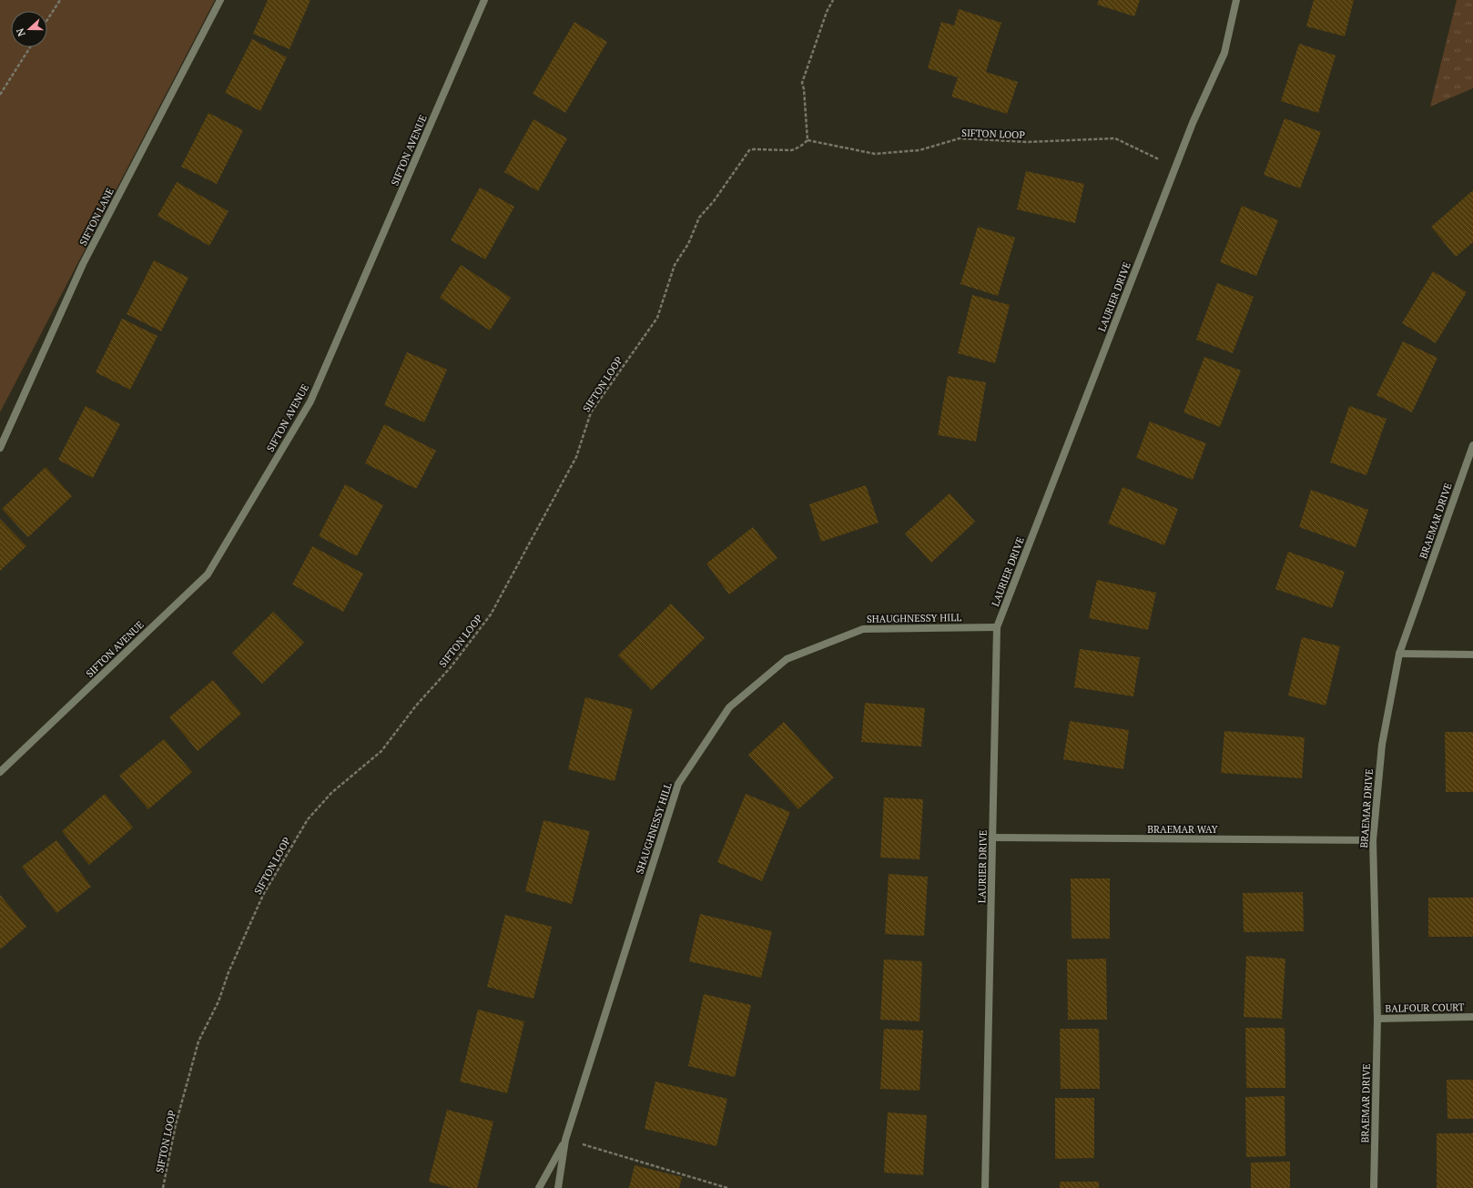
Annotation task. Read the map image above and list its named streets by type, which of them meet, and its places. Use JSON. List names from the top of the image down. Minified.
{"streets":{"street":["SIFTON AVENUE","SIFTON LANE","LAURIER DRIVE","BRAEMAR DRIVE","SHAUGHNESSY HILL","BRAEMAR WAY","BALFOUR COURT"],"path":["SIFTON LOOP"]},"crossings":[["SIFTON LOOP","LAURIER DRIVE"],["LAURIER DRIVE","SHAUGHNESSY HILL"],["LAURIER DRIVE","BRAEMAR WAY"],["BRAEMAR DRIVE","BRAEMAR WAY"],["BRAEMAR DRIVE","BALFOUR COURT"]],"north":"left"}
